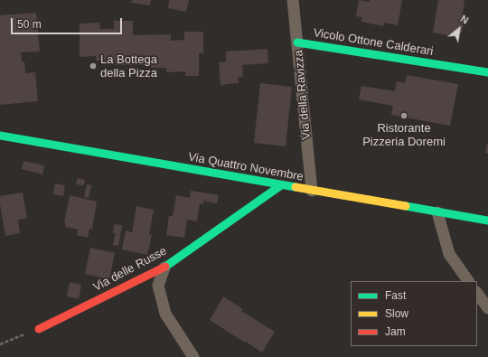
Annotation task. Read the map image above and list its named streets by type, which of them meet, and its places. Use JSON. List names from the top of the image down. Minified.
{"streets":{"main road":["Vicolo Ottone Calderari","Via Quattro Novembre","Via delle Russe"],"street":["Via della Ravizza"]},"crossings":[["Vicolo Ottone Calderari","Via della Ravizza"],["Via della Ravizza","Via Quattro Novembre"],["Via Quattro Novembre","Via delle Russe"]],"places":["La Bottega della Pizza","Ristorante Pizzeria Doremi"],"legend":["Fast","Slow","Jam"],"scale_bar":"50 m","north":"top right"}
